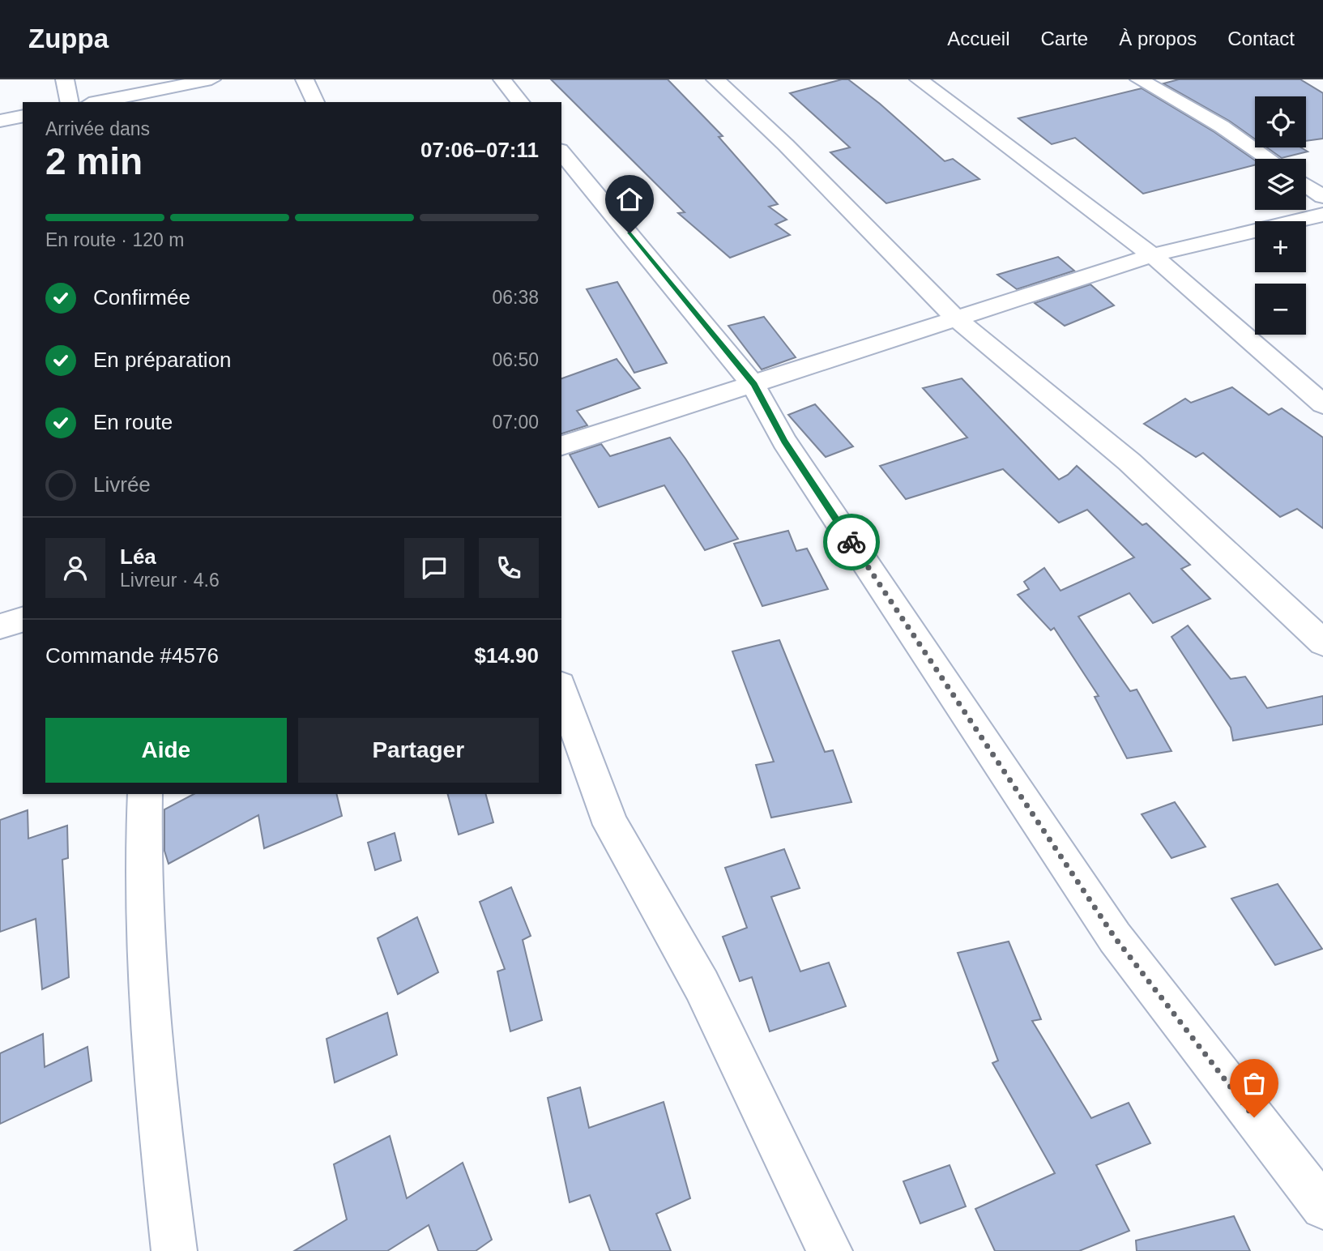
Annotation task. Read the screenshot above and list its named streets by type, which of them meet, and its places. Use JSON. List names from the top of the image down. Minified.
{"page":{"header":"Zuppa","nav":["Accueil","Carte","À propos","Contact"],"map_buttons":["+","−"],"heading":["2 min","Arrivée dans","07:06–07:11"],"panel":["Léa","Livreur · 4.6","Commande #4576","$14.90"],"bar":"En route · 120 m","list":[["Confirmée","06:38"],["En préparation","06:50"],["En route","07:00"],"Livrée"],"buttons":["Aide","Partager"]}}
